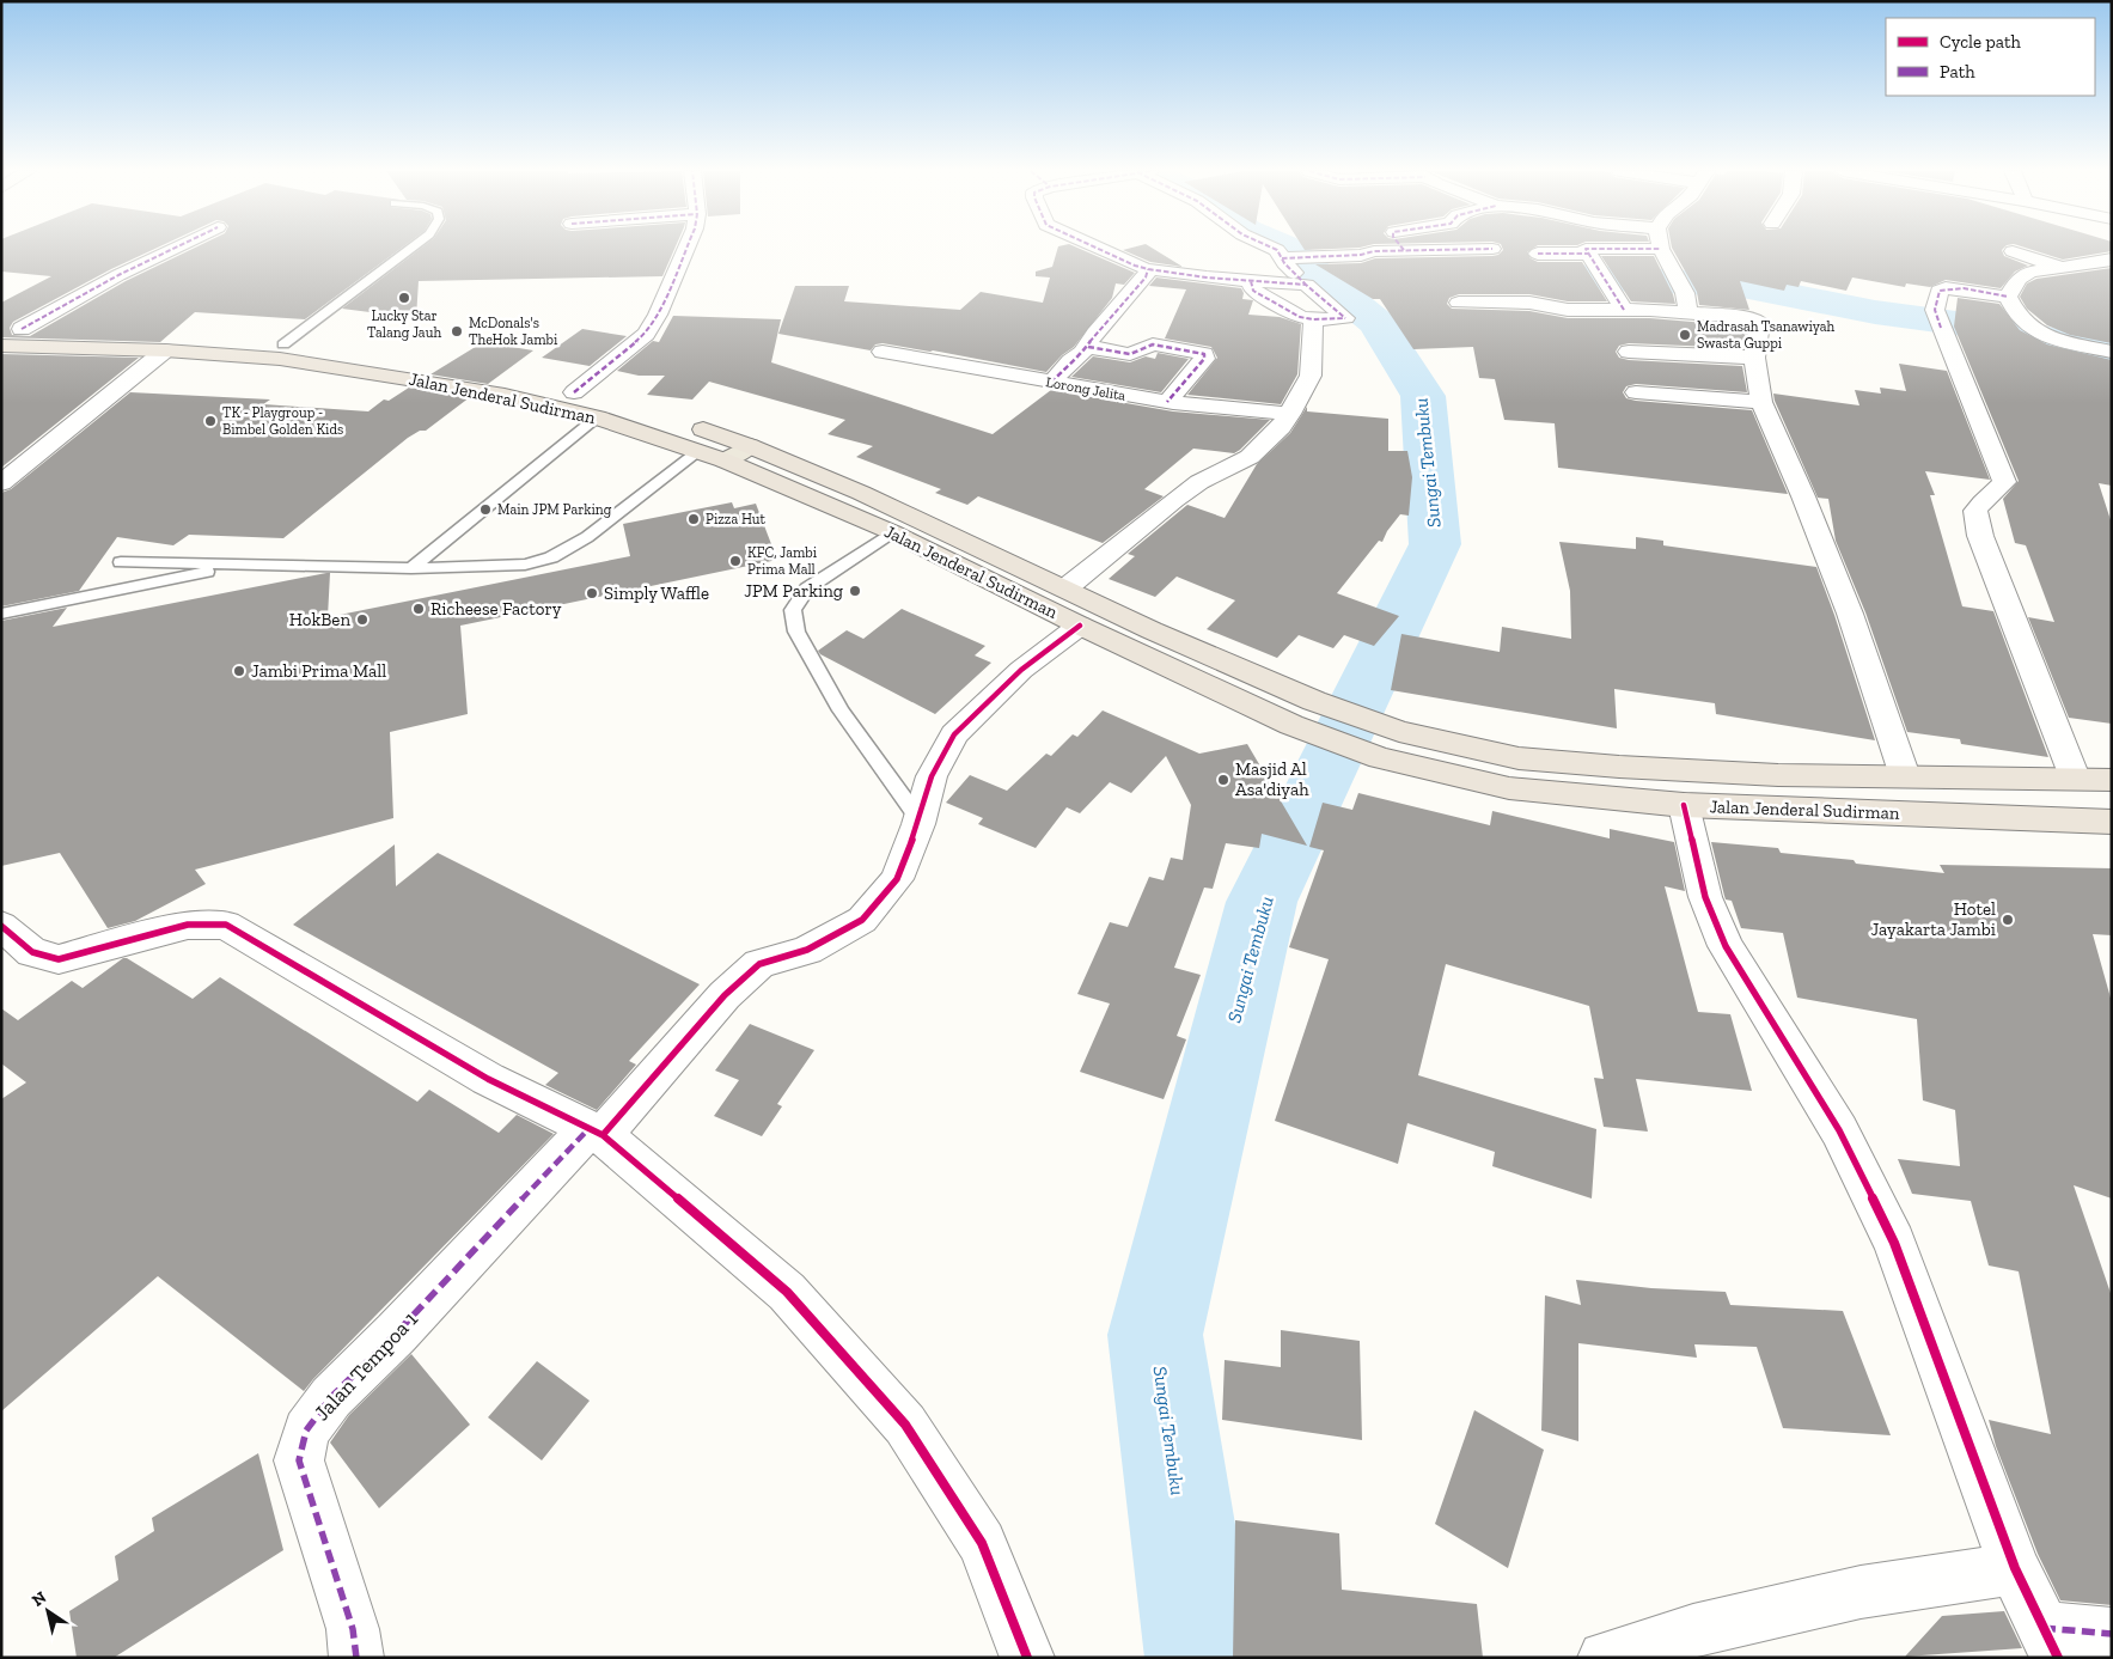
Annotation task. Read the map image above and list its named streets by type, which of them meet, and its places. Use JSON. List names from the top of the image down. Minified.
{"streets":{"highway":["Jalan Jenderal Sudirman"],"street":["Lorong Jelita","Jalan Tempoa 1"]},"crossings":[["Jalan Jenderal Sudirman","Jalan Tempoa 1"]],"water":["Sungai Tembuku"],"places":["Lucky Star Talang Jauh","McDonals's TheHok Jambi","Madrasah Tsanawiyah Swasta Guppi","TK - Playgroup - Bimbel Golden Kids","Main JPM Parking","Pizza Hut","KFC, Jambi Prima Mall","JPM Parking","Simply Waffle","Richeese Factory","HokBen","Jambi Prima Mall","Masjid Al Asa'diyah","Hotel Jayakarta Jambi"],"legend":["Cycle path","Path"],"north":"top left"}
